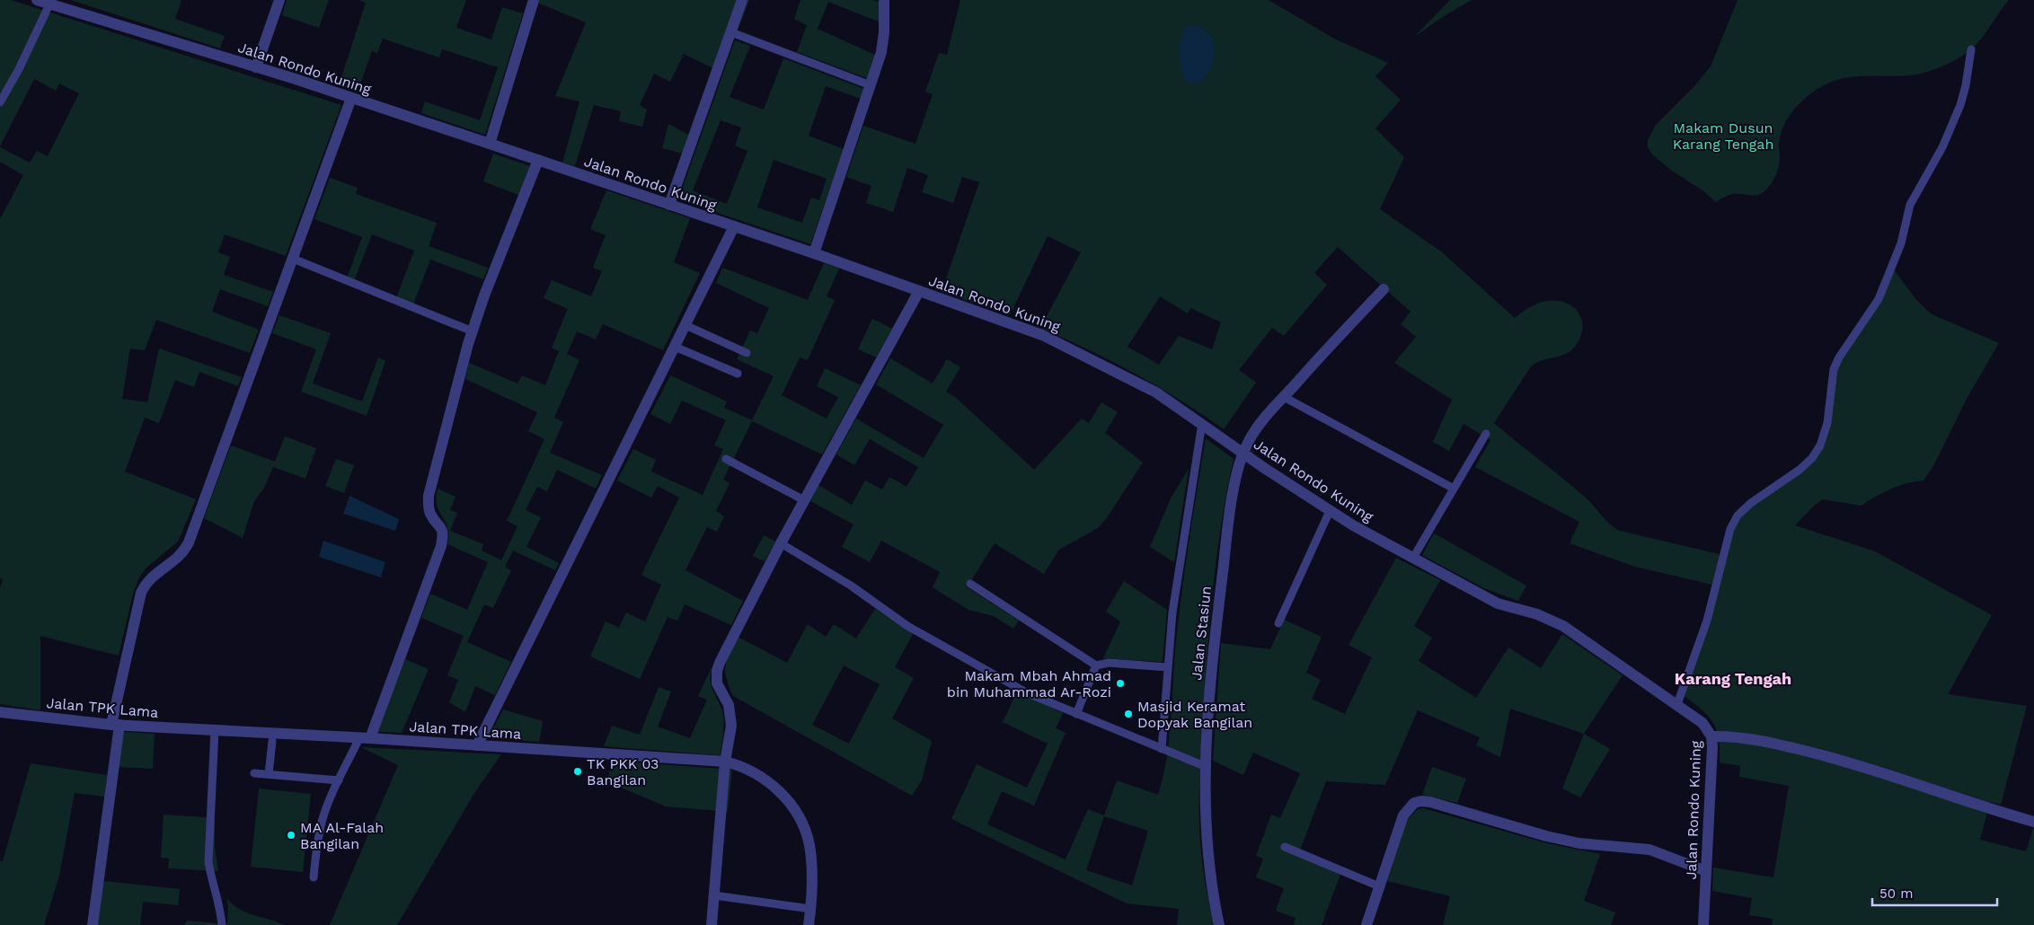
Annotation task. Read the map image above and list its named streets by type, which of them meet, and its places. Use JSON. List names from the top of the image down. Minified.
{"streets":{"street":["Jalan Rondo Kuning","Jalan Stasiun","Jalan TPK Lama"]},"crossings":[["Jalan Rondo Kuning","Jalan Stasiun"]],"districts":["Karang Tengah"],"parks":["Makam Dusun Karang Tengah"],"places":["Makam Mbah Ahmad bin Muhammad Ar-Rozi","Masjid Keramat Dopyak Bangilan","TK PKK 03 Bangilan","MA Al-Falah Bangilan"],"scale_bar":"50 m"}
